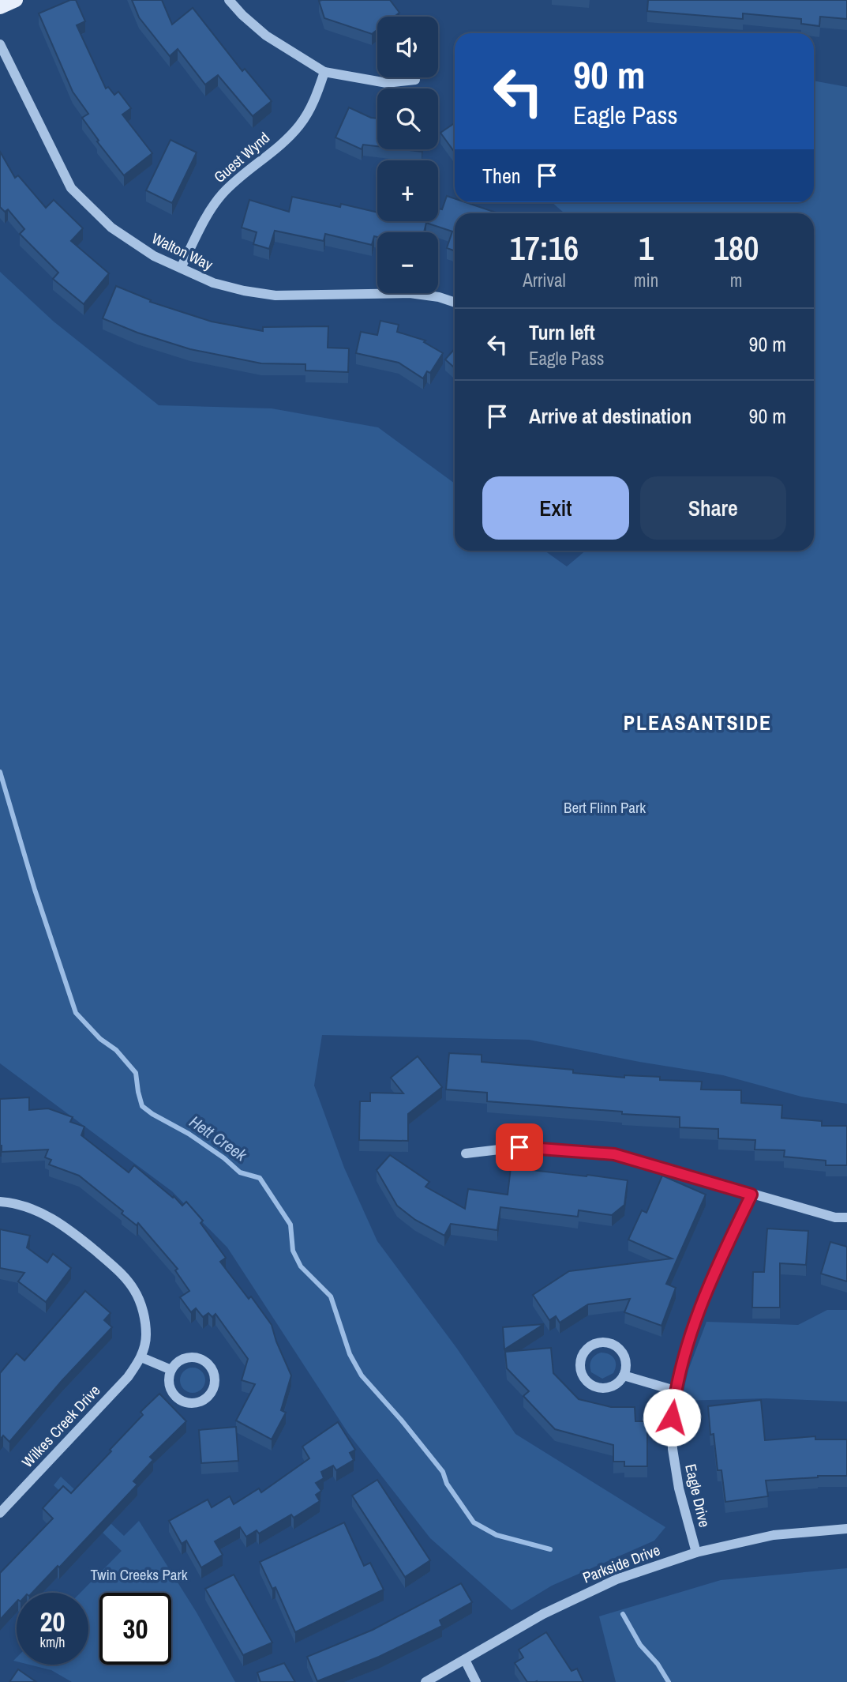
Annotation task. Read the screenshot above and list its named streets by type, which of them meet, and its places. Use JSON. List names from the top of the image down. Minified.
{"streets":{"street":["Guest Wynd","Walton Way","Wilkes Creek Drive","Eagle Drive","Parkside Drive"]},"crossings":[["Guest Wynd","Walton Way"],["Eagle Drive","Parkside Drive"]],"districts":["PLEASANTSIDE"],"water":["Hett Creek"],"parks":["Bert Flinn Park","Twin Creeks Park"],"page":{"map_buttons":["+","−"],"turn":["90 m","Eagle Pass"],"then":"Then","eta":["17:16","Arrival","1","min","180","m"],"list":[{"name":"Turn left","note":"Eagle Pass","value":"90 m"},{"name":"Arrive at destination","value":"90 m"}],"buttons":["Exit","Share"],"speed":"20 km/h","limit":"30"}}
